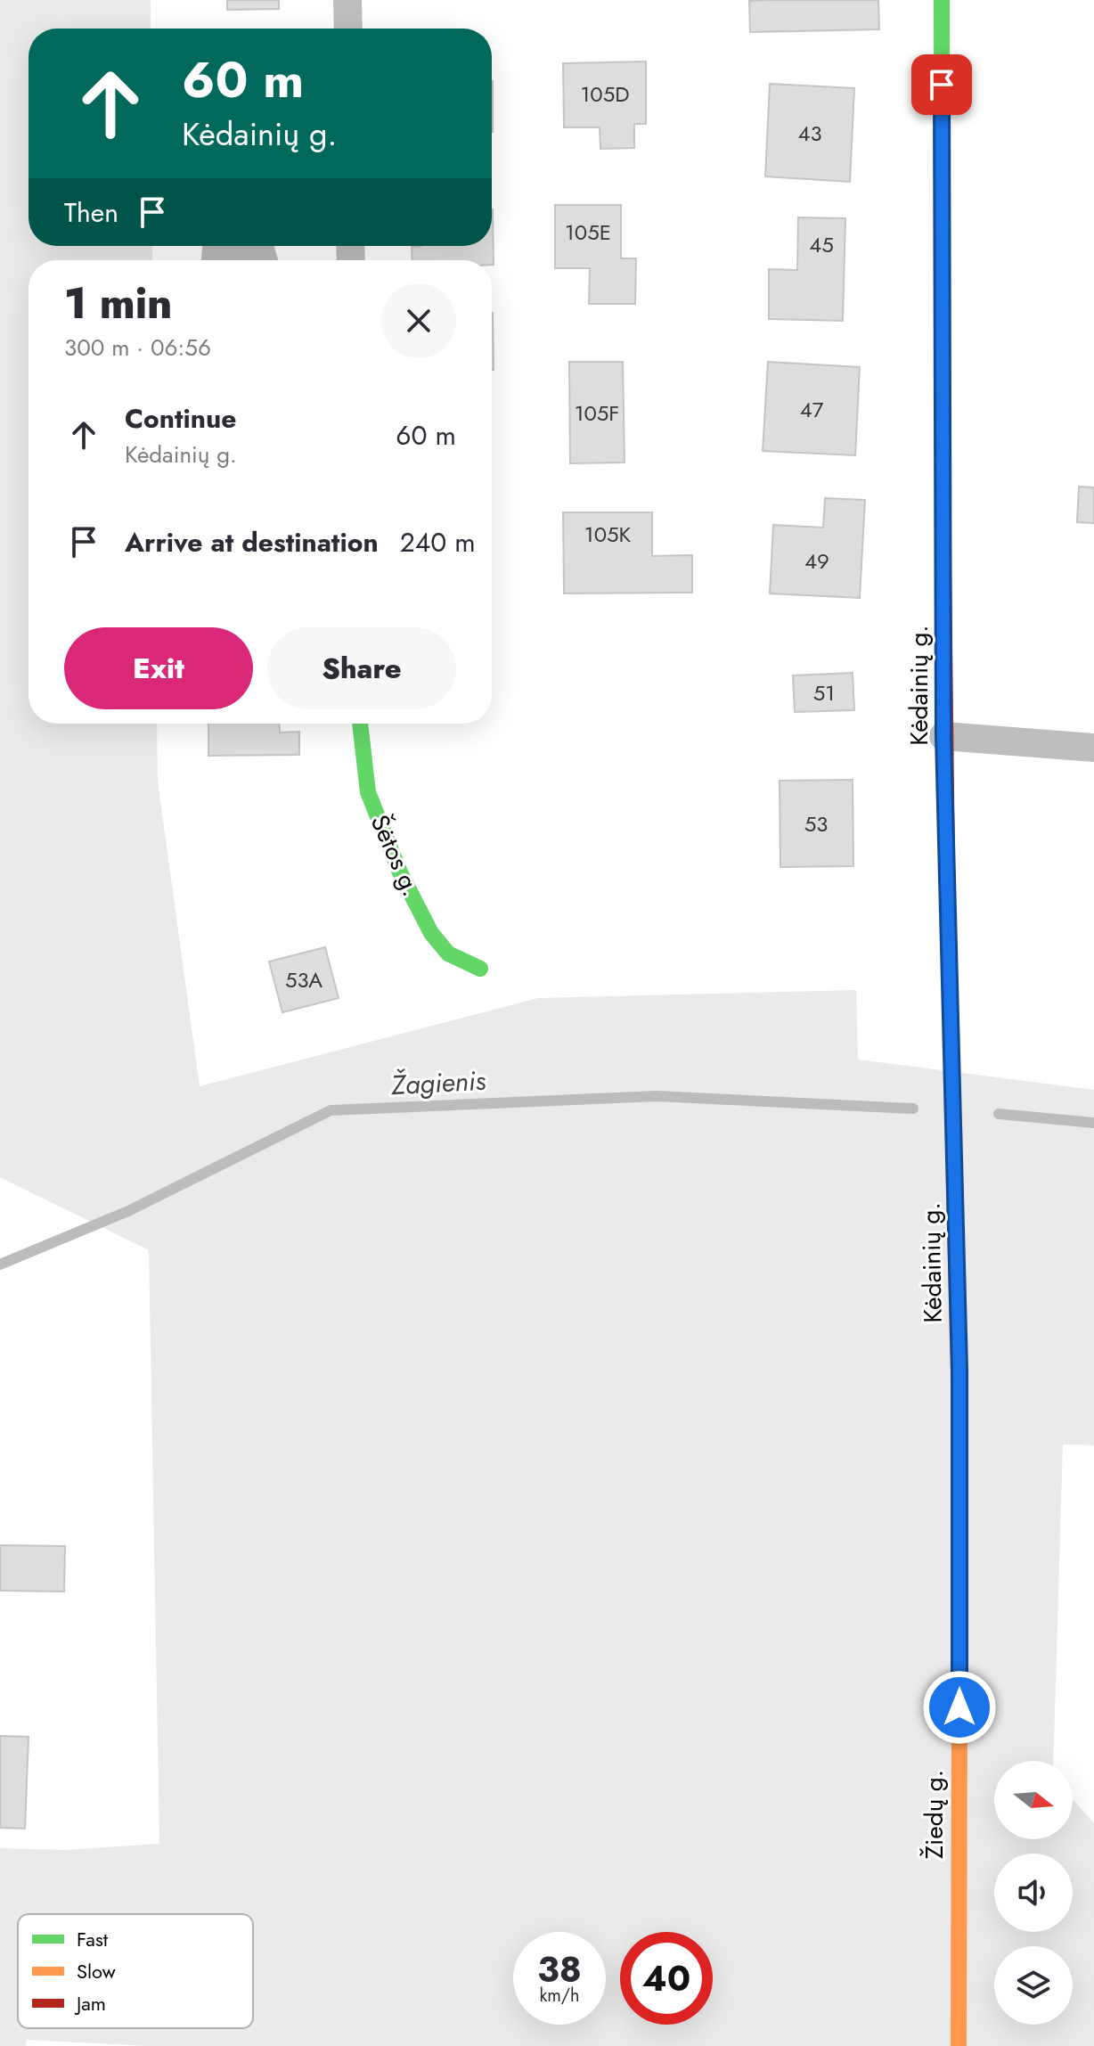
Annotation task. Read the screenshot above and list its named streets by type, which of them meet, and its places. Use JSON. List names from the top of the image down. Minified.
{"streets":{"street":["Kėdainių g.","Šėtos g.","Žiedų g."]},"crossings":[["Kėdainių g.","Žiedų g."]],"water":["Žagienis"],"house_numbers":["105D","43","105E","45","47","105F","105K","49","51","53","53A"],"legend":["Fast","Slow","Jam"],"north":"right","page":{"turn":["60 m","Kėdainių g."],"then":"Then","heading":["1 min","300 m · 06:56"],"list":[{"name":"Continue","note":"Kėdainių g.","value":"60 m"},{"name":"Arrive at destination","value":"240 m"}],"buttons":["Exit","Share"],"speed":"38 km/h","limit":"40"}}
